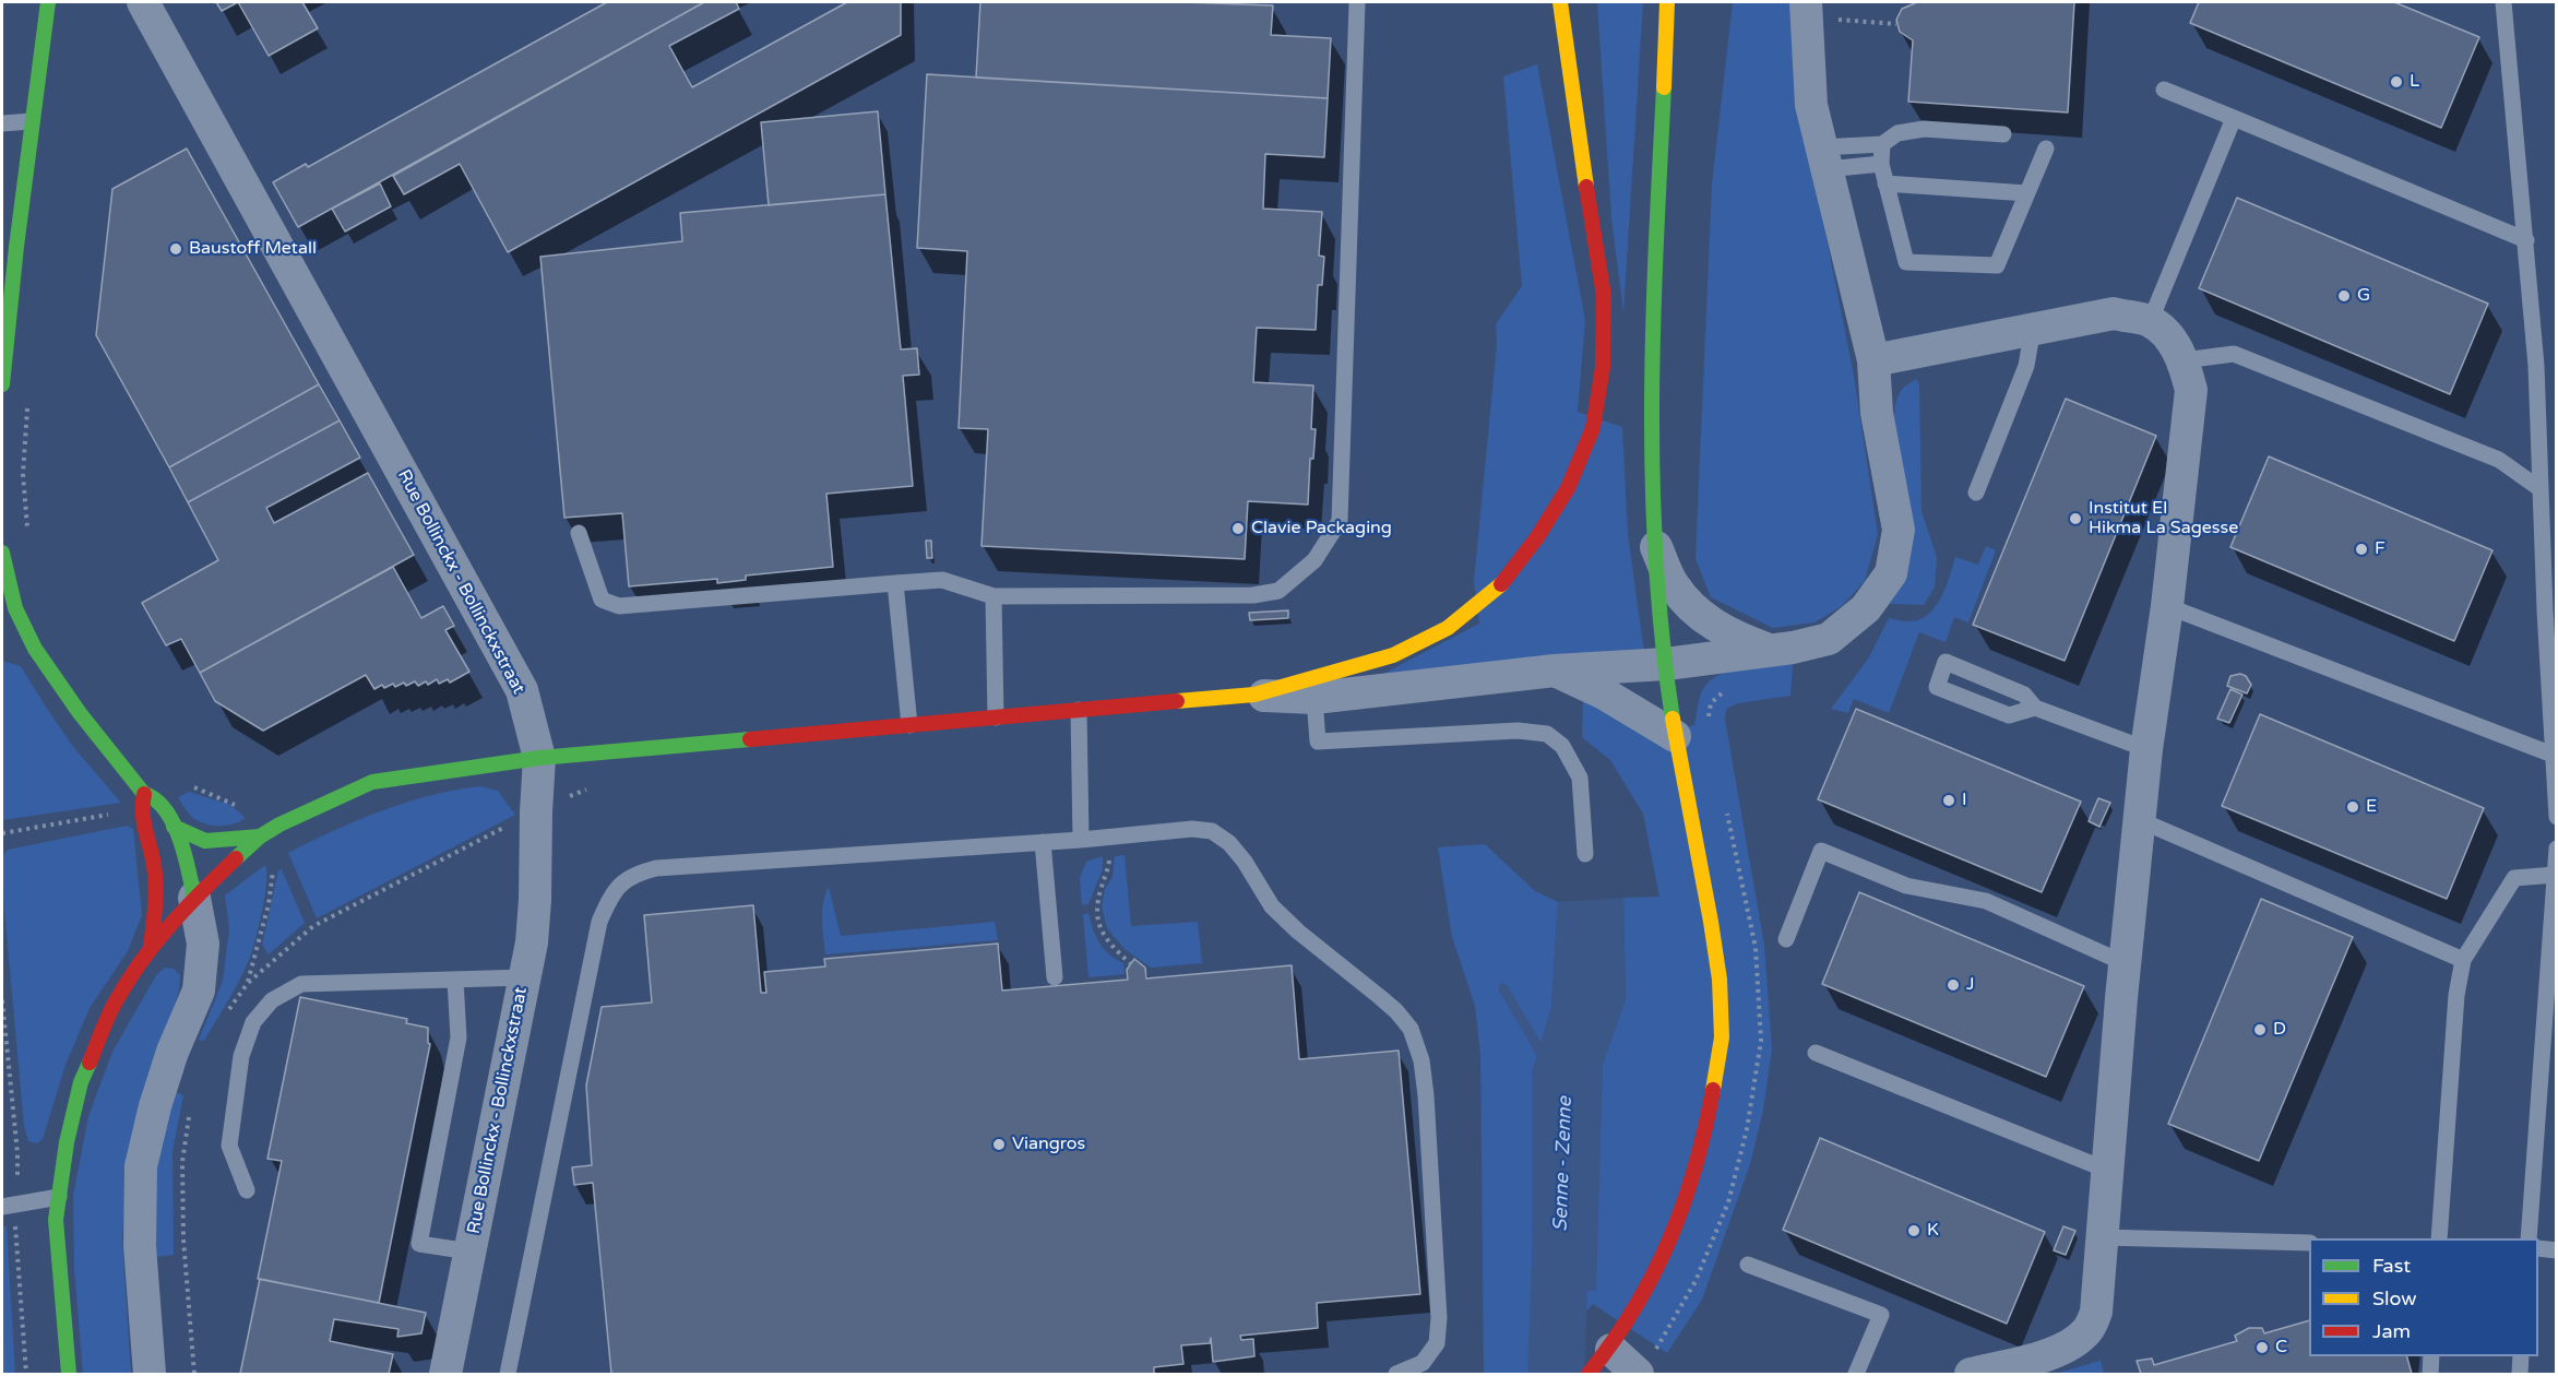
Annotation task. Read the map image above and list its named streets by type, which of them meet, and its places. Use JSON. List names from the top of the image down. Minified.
{"streets":{"street":["Rue Bollinckx - Bollinckxstraat"]},"water":["Senne - Zenne"],"places":["L","Baustoff Metall","G","Institut El Hikma La Sagesse","Clavie Packaging","F","I","E","J","D","Viangros","K","C"],"legend":["Fast","Slow","Jam"]}
